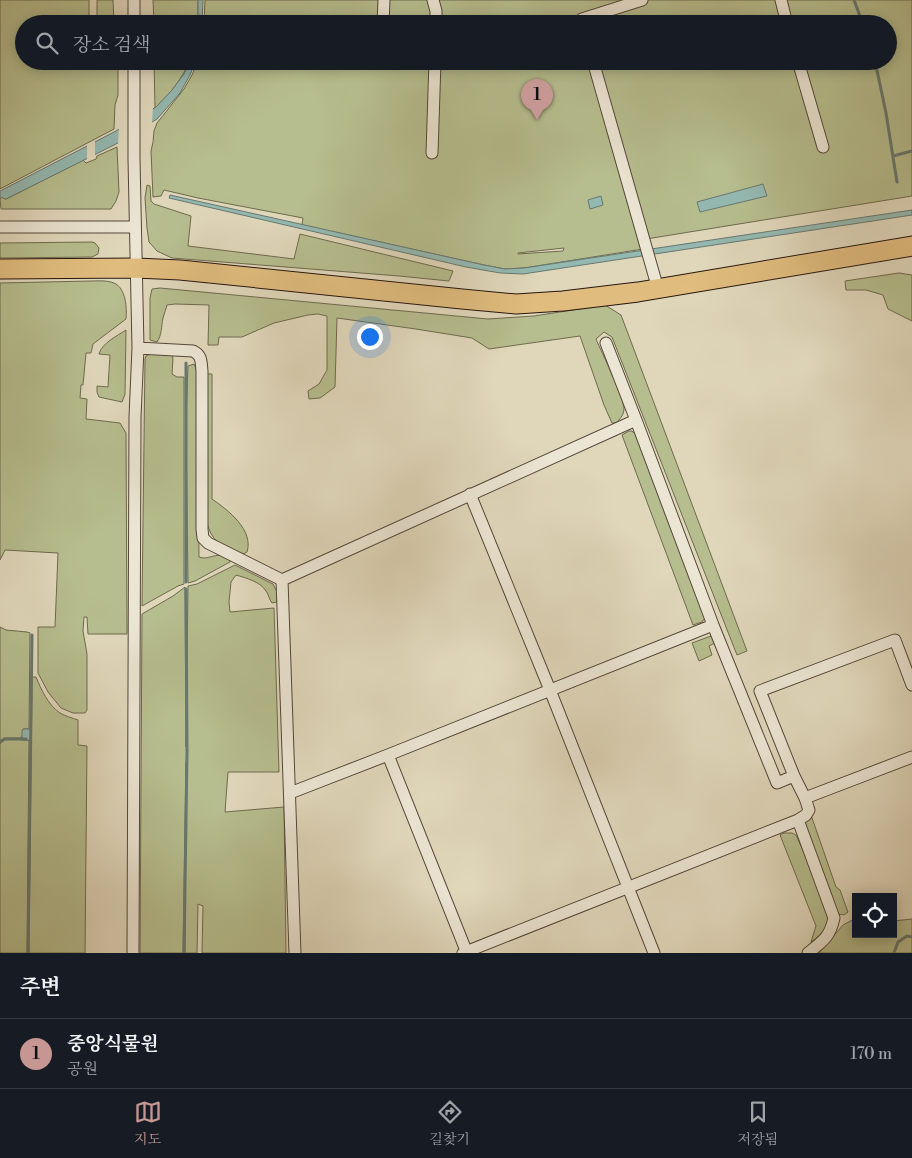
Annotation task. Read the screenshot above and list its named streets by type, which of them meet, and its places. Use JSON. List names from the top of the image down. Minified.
{"page":{"search":"장소 검색","pins":"1","heading":"주변","list":[{"mark":"1","name":"중앙식물원","note":"공원","value":"170 m"}],"nav":["지도","길찾기","저장됨"]}}
